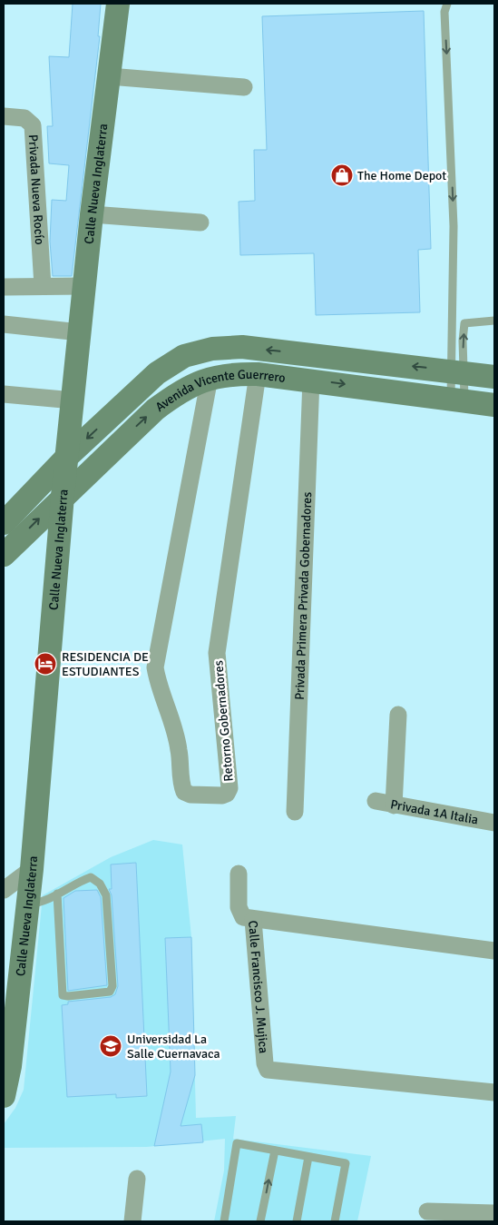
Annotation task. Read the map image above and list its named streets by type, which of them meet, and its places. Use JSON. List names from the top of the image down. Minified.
{"streets":{"main road":["Calle Nueva Inglaterra","Avenida Vicente Guerrero"],"street":["Privada Nueva Rocío","Privada Primera Privada Gobernadores","Retorno Gobernadores","Privada 1A Italia","Calle Francisco J. Mujica"]},"crossings":[["Calle Nueva Inglaterra","Avenida Vicente Guerrero"],["Avenida Vicente Guerrero","Privada Primera Privada Gobernadores"],["Avenida Vicente Guerrero","Retorno Gobernadores"]],"places":{"shop":["The Home Depot"],"hotel":["RESIDENCIA DE ESTUDIANTES"],"school or university":["Universidad La Salle Cuernavaca"]}}
